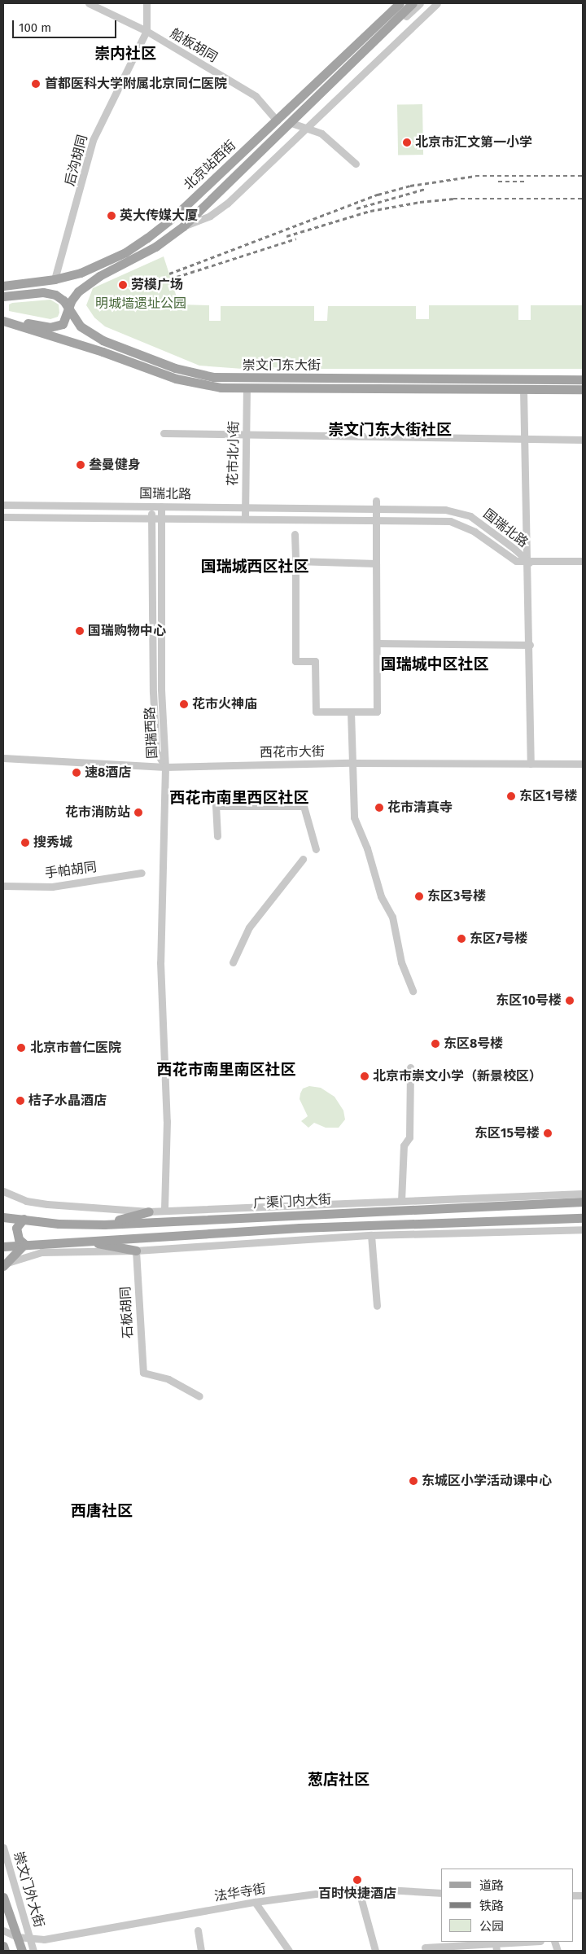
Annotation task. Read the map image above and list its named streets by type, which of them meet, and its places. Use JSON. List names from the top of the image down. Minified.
{"streets":{"main road":["北京站西街","崇文门东大街","广渠门内大街","崇文门外大街"],"street":["船板胡同","后沟胡同","花市北小街","国瑞北路","国瑞西路","西花市大街","手帕胡同","石板胡同","法华寺街"]},"crossings":[["船板胡同","后沟胡同"],["船板胡同","北京站西街"],["后沟胡同","北京站西街"],["北京站西街","崇文门东大街"],["崇文门东大街","花市北小街"],["花市北小街","国瑞北路"],["国瑞北路","国瑞西路"],["国瑞西路","西花市大街"],["崇文门外大街","法华寺街"]],"districts":["崇内社区","崇文门东大街社区","国瑞城西区社区","国瑞城中区社区","西花市南里西区社区","西花市南里南区社区","西唐社区","葱店社区"],"parks":["明城墙遗址公园"],"places":["首都医科大学附属北京同仁医院","北京市汇文第一小学","英大传媒大厦","劳模广场","叁曼健身","国瑞购物中心","花市火神庙","速8酒店","东区1号楼","花市清真寺","花市消防站","搜秀城","东区3号楼","东区7号楼","东区10号楼","东区8号楼","北京市普仁医院","北京市崇文小学（新景校区）","桔子水晶酒店","东区15号楼","东城区小学活动课中心","百时快捷酒店"],"legend":["道路","铁路","公园"],"scale_bar":"100 m"}
